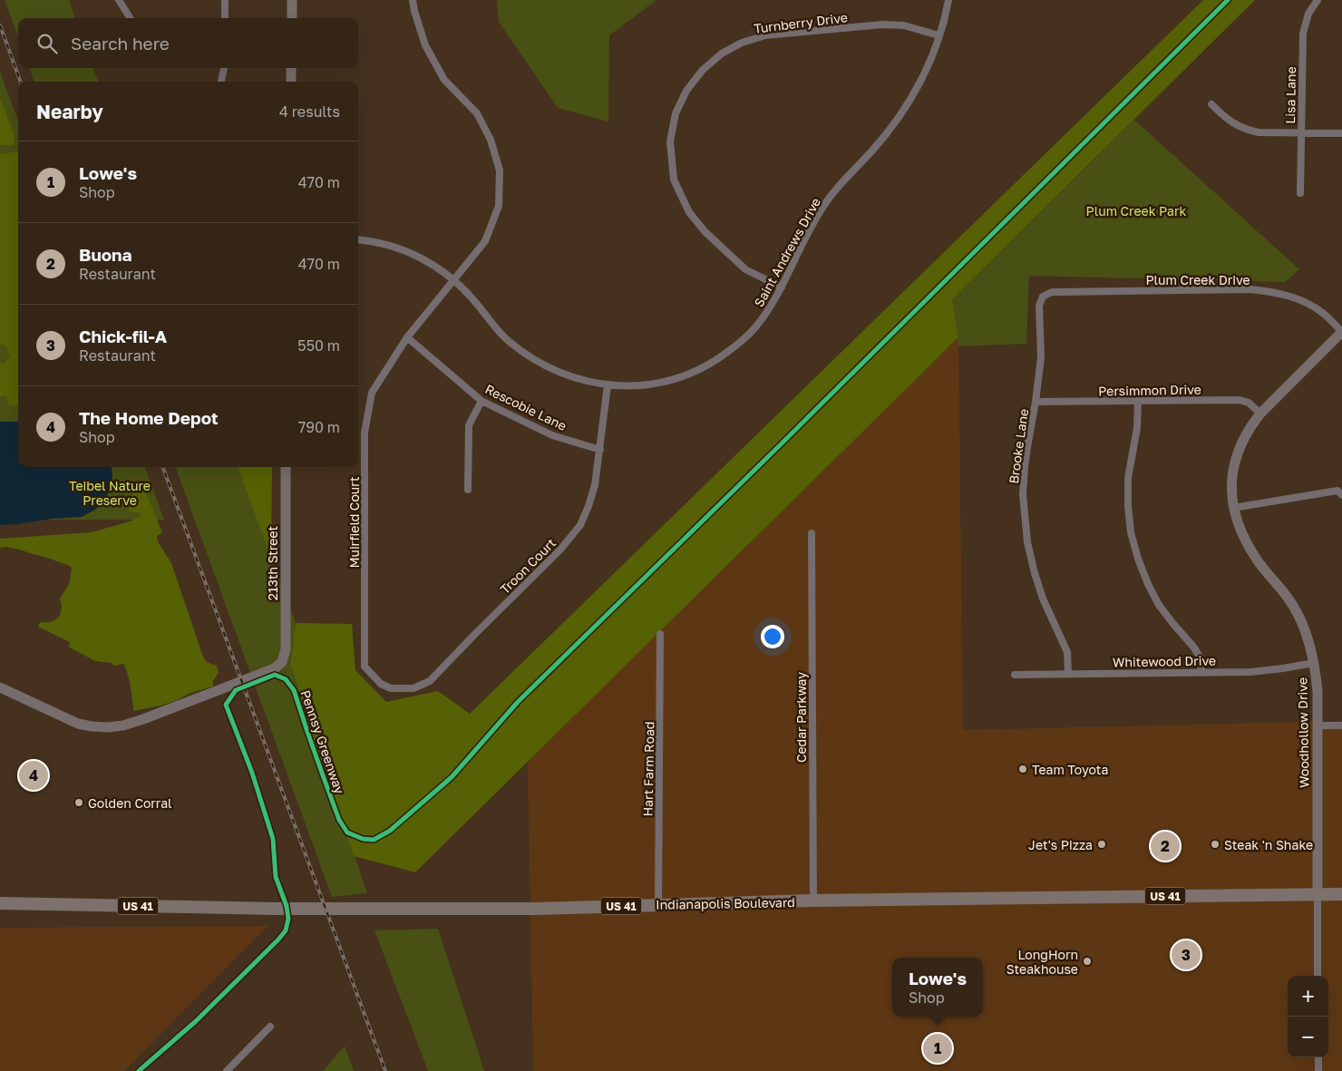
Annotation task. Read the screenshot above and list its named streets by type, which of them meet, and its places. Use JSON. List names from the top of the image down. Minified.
{"streets":{"highway":["US 41","Indianapolis Boulevard"],"street":["Turnberry Drive","Lisa Lane","Saint Andrews Drive","Plum Creek Drive","Persimmon Drive","Rescobie Lane","Brooke Lane","Muirfield Court","213th Street","Troon Court","Whitewood Drive","Cedar Parkway","Woodhollow Drive","Hart Farm Road"],"cycle path":["Pennsy Greenway"]},"crossings":[["Turnberry Drive","Saint Andrews Drive"],["Saint Andrews Drive","Muirfield Court"],["Saint Andrews Drive","Troon Court"],["Plum Creek Drive","Brooke Lane"],["Plum Creek Drive","Woodhollow Drive"],["Persimmon Drive","Brooke Lane"],["Persimmon Drive","Woodhollow Drive"],["Rescobie Lane","Muirfield Court"],["Rescobie Lane","Troon Court"],["Brooke Lane","Whitewood Drive"],["Muirfield Court","Troon Court"],["Whitewood Drive","Woodhollow Drive"],["Cedar Parkway","Indianapolis Boulevard"],["Woodhollow Drive","Indianapolis Boulevard"],["Hart Farm Road","Indianapolis Boulevard"]],"parks":["Plum Creek Park","Teibel Nature Preserve"],"places":["Team Toyota","Golden Corral","Jet's Pizza","Steak 'n Shake","LongHorn Steakhouse"],"page":{"search":"Search here","heading":["Nearby","4 results"],"list":[{"mark":"1","name":"Lowe's","note":"Shop","value":"470 m"},{"mark":"2","name":"Buona","note":"Restaurant","value":"470 m"},{"mark":"3","name":"Chick-fil-A","note":"Restaurant","value":"550 m"},{"mark":"4","name":"The Home Depot","note":"Shop","value":"790 m"}],"pins":["4","2","3","1"],"popup":["Lowe's","Shop"],"map_buttons":["+","−"]}}
